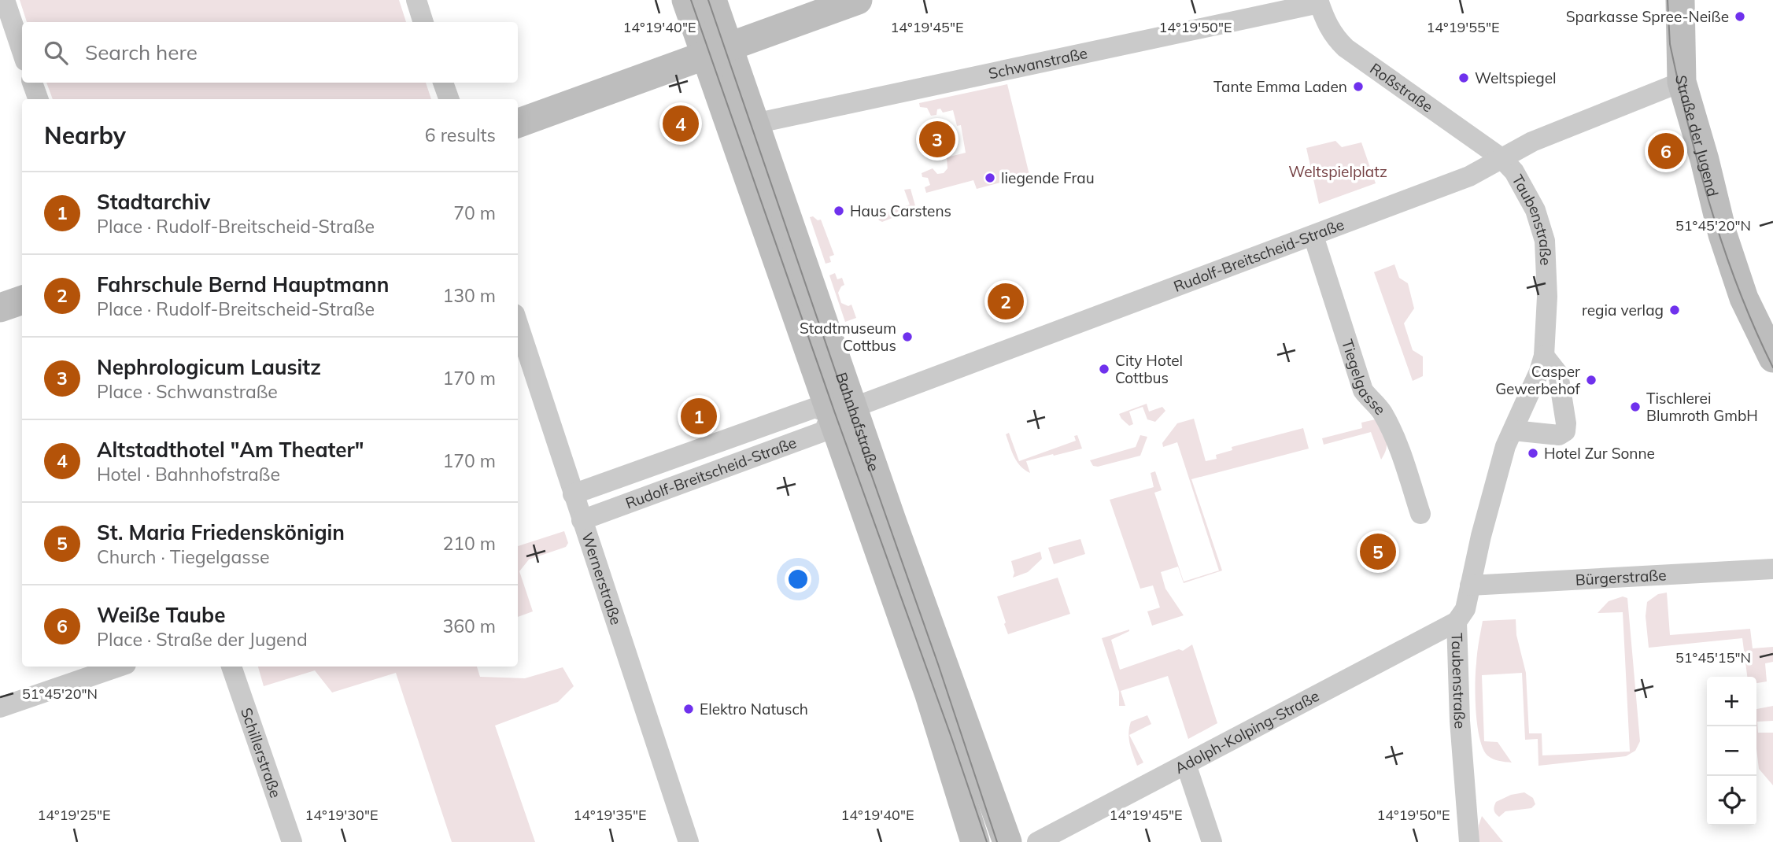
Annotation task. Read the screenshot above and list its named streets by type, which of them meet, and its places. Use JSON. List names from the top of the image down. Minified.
{"streets":{"street":["Schwanstraße","Roßstraße","Straße der Jugend","Taubenstraße","Rudolf-Breitscheid-Straße","Tiegelgasse","Bahnhofstraße","Bürgerstraße","Wernerstraße","Adolph-Kolping-Straße","Schillerstraße"]},"crossings":[["Schwanstraße","Roßstraße"],["Schwanstraße","Bahnhofstraße"],["Roßstraße","Taubenstraße"],["Roßstraße","Rudolf-Breitscheid-Straße"],["Straße der Jugend","Rudolf-Breitscheid-Straße"],["Taubenstraße","Rudolf-Breitscheid-Straße"],["Taubenstraße","Bürgerstraße"],["Taubenstraße","Adolph-Kolping-Straße"],["Rudolf-Breitscheid-Straße","Tiegelgasse"],["Rudolf-Breitscheid-Straße","Bahnhofstraße"],["Rudolf-Breitscheid-Straße","Wernerstraße"]],"parks":["Weltspielplatz"],"places":["Sparkasse Spree-Neiße","Weltspiegel","Tante Emma Laden","liegende Frau","Haus Carstens","regia verlag","Stadtmuseum Cottbus","City Hotel Cottbus","Casper Gewerbehof","Tischlerei Blumroth GmbH","Hotel Zur Sonne","Elektro Natusch"],"page":{"search":"Search here","heading":["Nearby","6 results"],"pins":["4","3","6","2","1","5"],"list":[{"mark":"1","name":"Stadtarchiv","note":"Place · Rudolf-Breitscheid-Straße","value":"70 m"},{"mark":"2","name":"Fahrschule Bernd Hauptmann","note":"Place · Rudolf-Breitscheid-Straße","value":"130 m"},{"mark":"3","name":"Nephrologicum Lausitz","note":"Place · Schwanstraße","value":"170 m"},{"mark":"4","name":"Altstadthotel \"Am Theater\"","note":"Hotel · Bahnhofstraße","value":"170 m"},{"mark":"5","name":"St. Maria Friedenskönigin","note":"Church · Tiegelgasse","value":"210 m"},{"mark":"6","name":"Weiße Taube","note":"Place · Straße der Jugend","value":"360 m"}],"map_buttons":["+","−"]},"coordinates":["14°19'40\"E","14°19'45\"E","14°19'50\"E","14°19'55\"E","51°45'20\"N","51°45'15\"N","14°19'25\"E","14°19'30\"E","14°19'35\"E"]}
